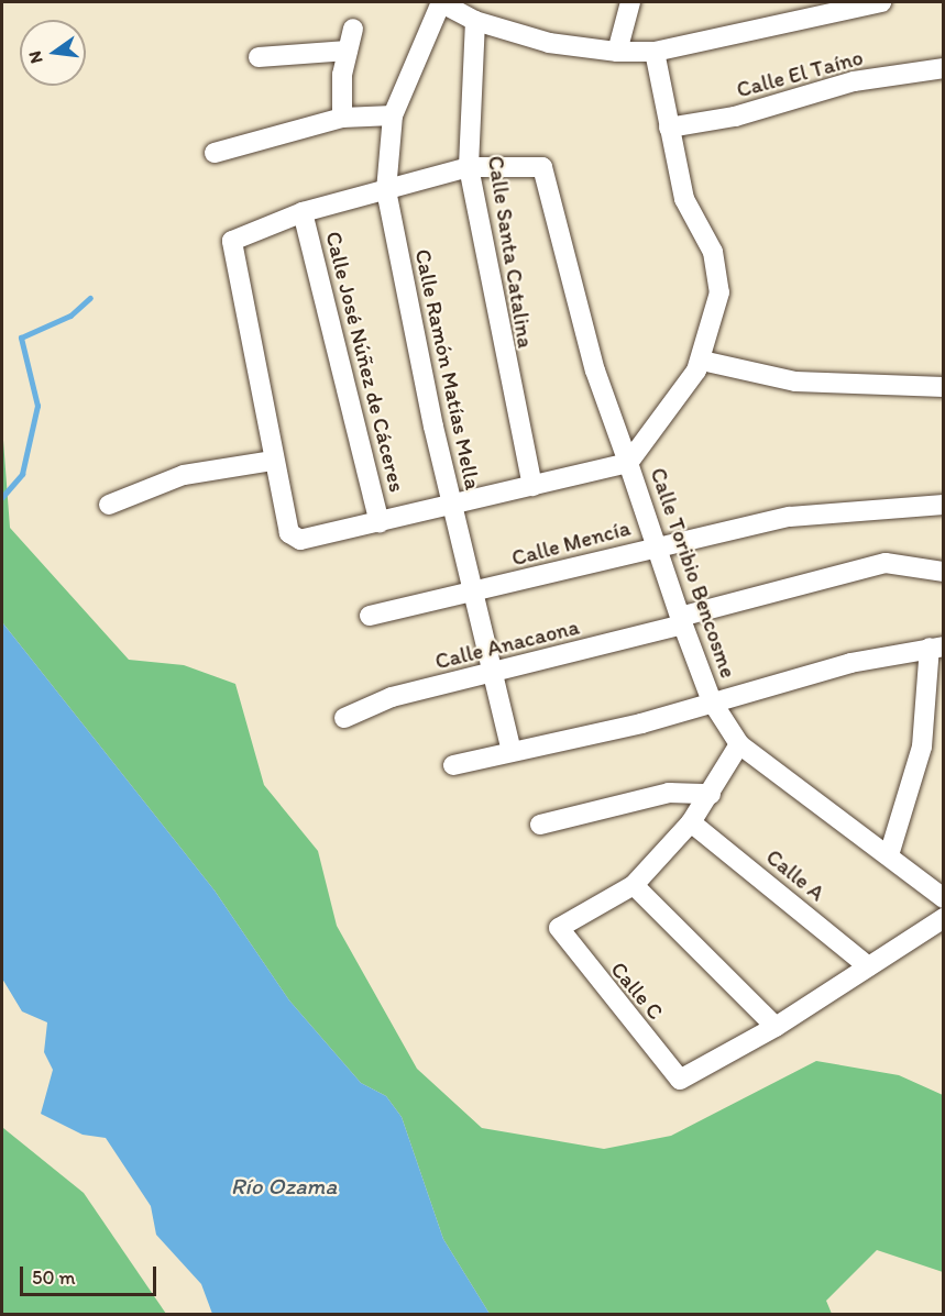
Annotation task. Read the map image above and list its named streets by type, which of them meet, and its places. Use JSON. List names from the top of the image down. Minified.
{"streets":{"street":["Calle El Taíno","Calle Santa Catalina","Calle José Núñez de Cáceres","Calle Ramón Matías Mella","Calle Mencía","Calle Toribio Bencosme","Calle Anacaona","Calle A","Calle C"]},"crossings":[["Calle Santa Catalina","Calle Toribio Bencosme"],["Calle Ramón Matías Mella","Calle Mencía"],["Calle Ramón Matías Mella","Calle Anacaona"],["Calle Mencía","Calle Toribio Bencosme"],["Calle Toribio Bencosme","Calle Anacaona"]],"water":["Río Ozama"],"scale_bar":"50 m","north":"left"}
